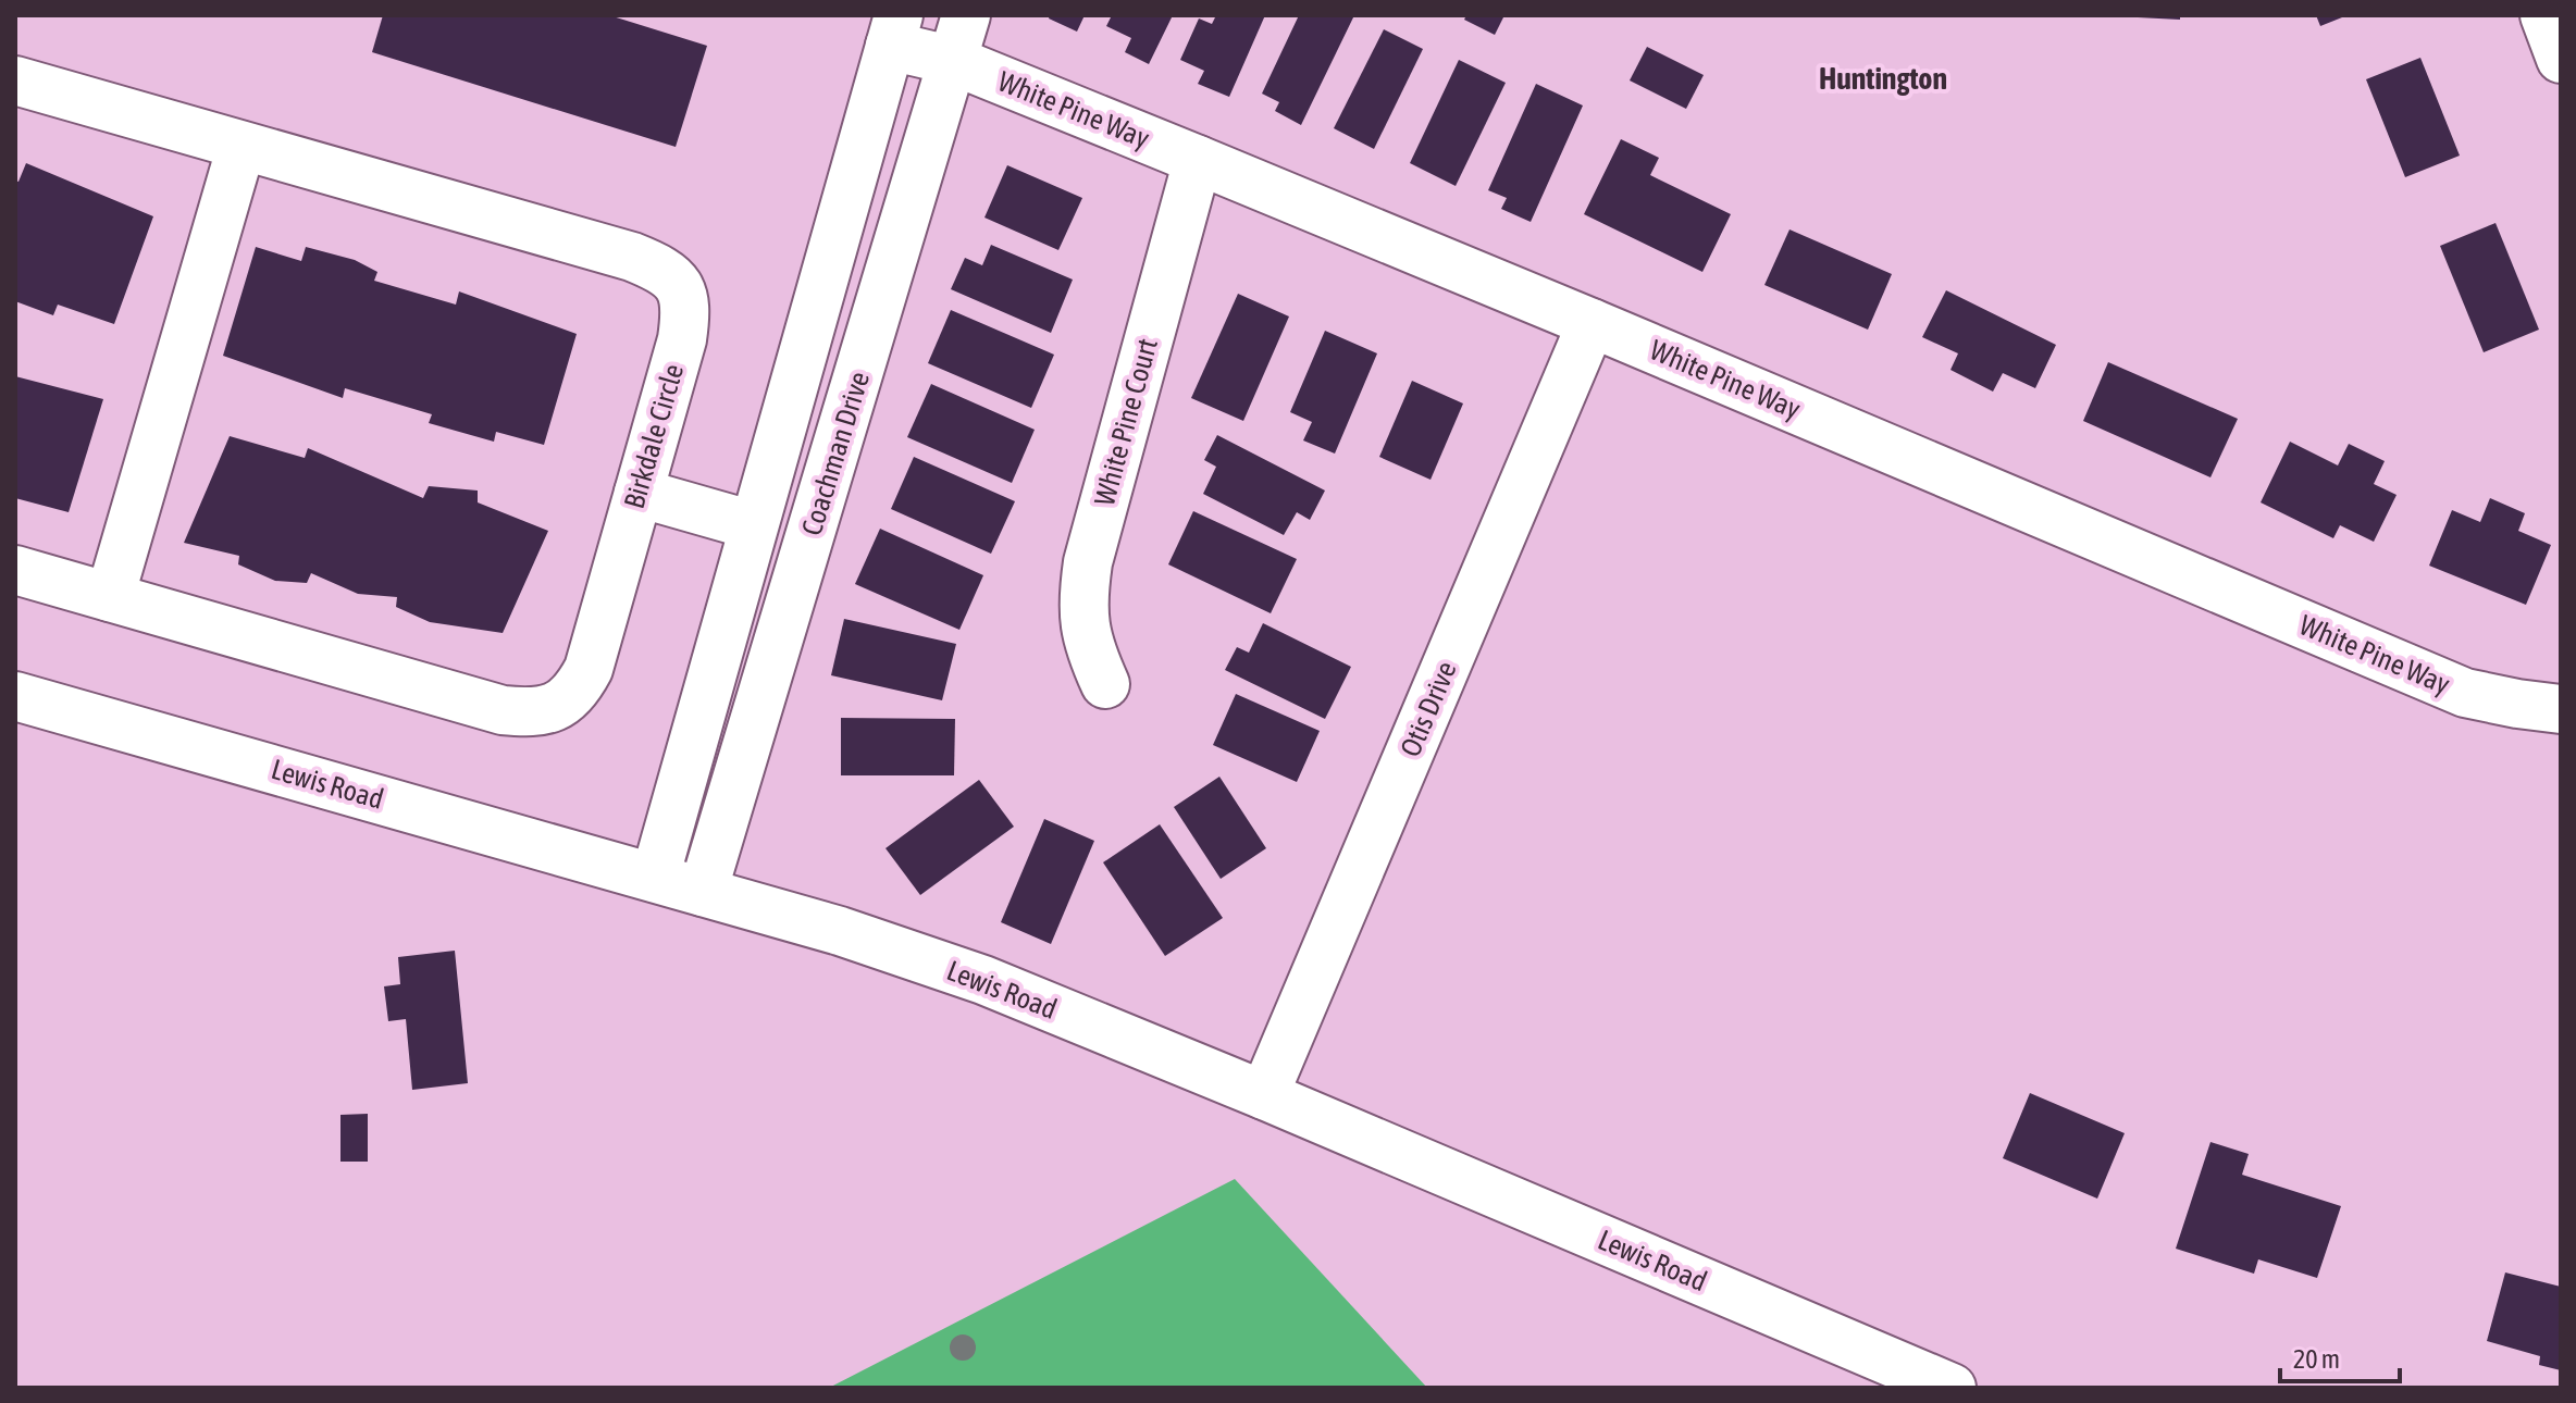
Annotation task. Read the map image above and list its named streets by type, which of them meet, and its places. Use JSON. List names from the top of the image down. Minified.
{"streets":{"street":["White Pine Way","White Pine Court","Birkdale Circle","Coachman Drive","Otis Drive","Lewis Road"]},"crossings":[["White Pine Way","White Pine Court"],["White Pine Way","Coachman Drive"],["White Pine Way","Otis Drive"],["Coachman Drive","Lewis Road"],["Otis Drive","Lewis Road"]],"districts":["Huntington"],"scale_bar":"20 m"}
